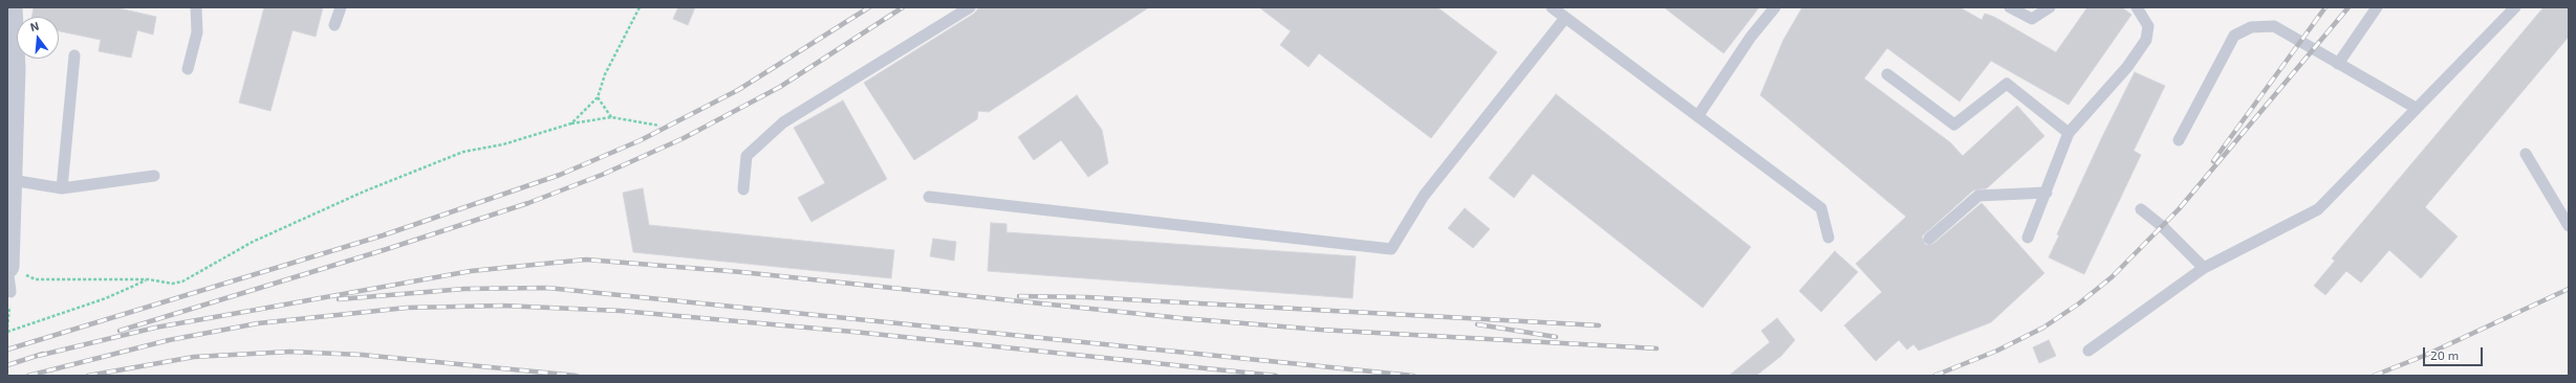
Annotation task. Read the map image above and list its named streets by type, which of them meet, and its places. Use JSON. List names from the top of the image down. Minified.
{"scale_bar":"20 m","north":"top"}
